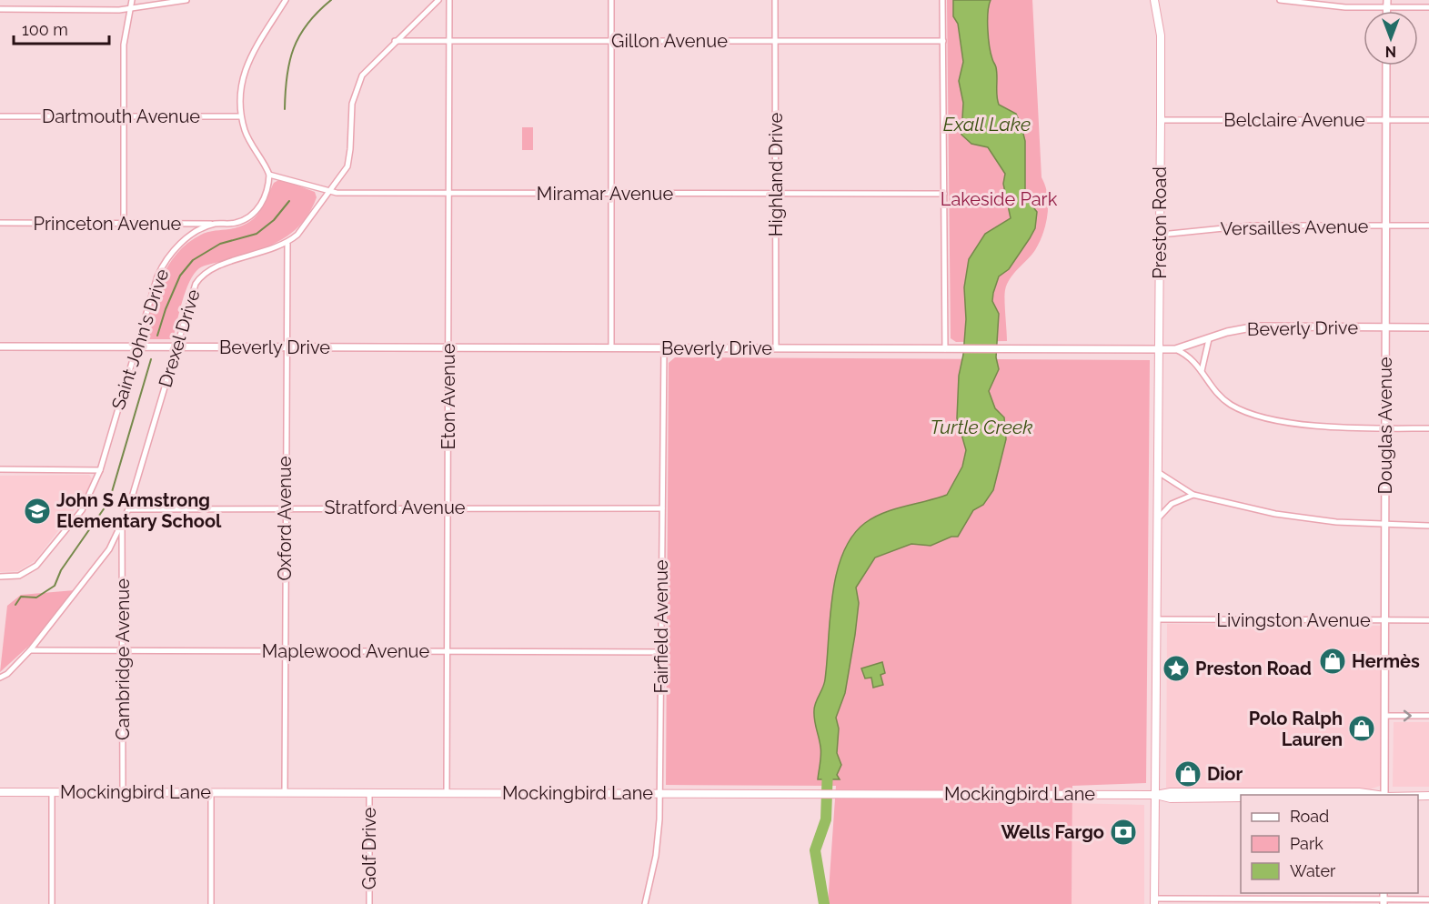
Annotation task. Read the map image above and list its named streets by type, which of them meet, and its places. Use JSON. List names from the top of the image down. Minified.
{"streets":{"main road":["Preston Road","Mockingbird Lane"],"street":["Gillon Avenue","Dartmouth Avenue","Belclaire Avenue","Highland Drive","Miramar Avenue","Princeton Avenue","Versailles Avenue","Beverly Drive","Drexel Drive","Saint John's Drive","Eton Avenue","Douglas Avenue","Stratford Avenue","Oxford Avenue","Livingston Avenue","Fairfield Avenue","Maplewood Avenue","Cambridge Avenue","Golf Drive"]},"crossings":[["Gillon Avenue","Highland Drive"],["Gillon Avenue","Drexel Drive"],["Gillon Avenue","Eton Avenue"],["Belclaire Avenue","Preston Road"],["Belclaire Avenue","Douglas Avenue"],["Highland Drive","Miramar Avenue"],["Highland Drive","Beverly Drive"],["Miramar Avenue","Drexel Drive"],["Miramar Avenue","Saint John's Drive"],["Miramar Avenue","Eton Avenue"],["Preston Road","Versailles Avenue"],["Preston Road","Beverly Drive"],["Preston Road","Livingston Avenue"],["Preston Road","Mockingbird Lane"],["Princeton Avenue","Saint John's Drive"],["Versailles Avenue","Douglas Avenue"],["Beverly Drive","Drexel Drive"],["Beverly Drive","Saint John's Drive"],["Beverly Drive","Eton Avenue"],["Beverly Drive","Douglas Avenue"],["Beverly Drive","Oxford Avenue"],["Beverly Drive","Fairfield Avenue"],["Drexel Drive","Stratford Avenue"],["Drexel Drive","Oxford Avenue"],["Drexel Drive","Maplewood Avenue"],["Drexel Drive","Cambridge Avenue"],["Eton Avenue","Stratford Avenue"],["Eton Avenue","Maplewood Avenue"],["Eton Avenue","Mockingbird Lane"],["Douglas Avenue","Livingston Avenue"],["Stratford Avenue","Oxford Avenue"],["Stratford Avenue","Fairfield Avenue"],["Oxford Avenue","Maplewood Avenue"],["Oxford Avenue","Mockingbird Lane"],["Fairfield Avenue","Maplewood Avenue"],["Fairfield Avenue","Mockingbird Lane"],["Maplewood Avenue","Cambridge Avenue"],["Cambridge Avenue","Mockingbird Lane"],["Mockingbird Lane","Golf Drive"]],"water":["Exall Lake","Turtle Creek"],"parks":["Lakeside Park"],"places":{"school or university":["John S Armstrong Elementary School"],"shop":["Hermès","Polo Ralph Lauren","Dior"],"place":["Preston Road"],"bank":["Wells Fargo"]},"legend":["Road","Park","Water"],"scale_bar":"100 m","north":"bottom"}
